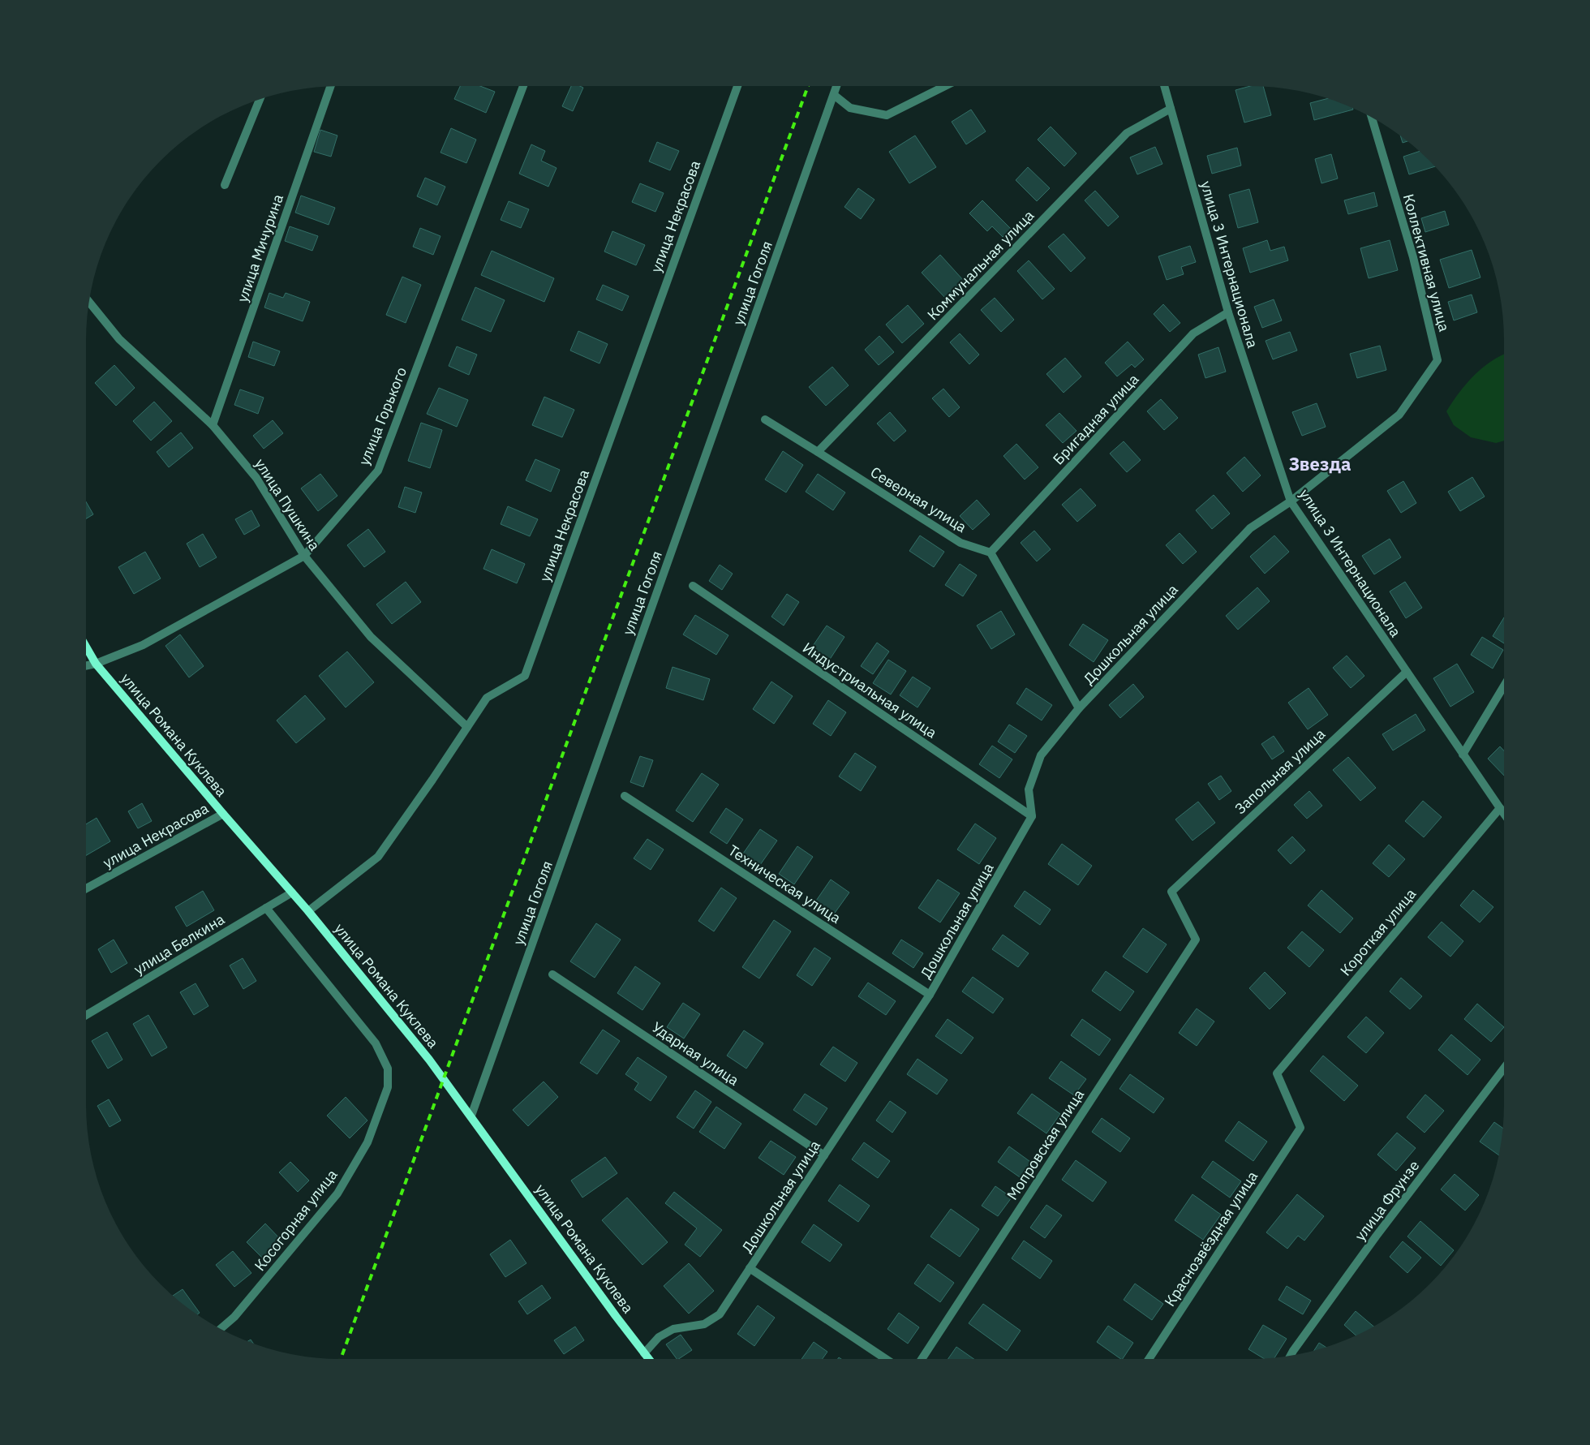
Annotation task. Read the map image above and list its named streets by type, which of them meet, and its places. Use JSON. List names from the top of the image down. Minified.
{"streets":{"street":["улица Некрасова","улица Мичурина","Коллективная улица","улица 3 Интернационала","Коммунальная улица","улица Гоголя","улица Горького","Бригадная улица","Северная улица","улица Пушкина","Дошкольная улица","Индустриальная улица","улица Романа Куклева","Запольная улица","Техническая улица","Короткая улица","улица Белкина","Ударная улица","Мопровская улица","улица Фрунзе","Косогорная улица","Краснозвёздная улица"]},"crossings":[["улица Некрасова","улица Пушкина"],["улица Некрасова","улица Романа Куклева"],["улица Мичурина","улица Пушкина"],["Коллективная улица","улица 3 Интернационала"],["Коллективная улица","Дошкольная улица"],["улица 3 Интернационала","Коммунальная улица"],["улица 3 Интернационала","Бригадная улица"],["улица 3 Интернационала","Дошкольная улица"],["улица 3 Интернационала","Запольная улица"],["улица 3 Интернационала","Короткая улица"],["Коммунальная улица","Северная улица"],["улица Гоголя","улица Романа Куклева"],["улица Горького","улица Пушкина"],["улица Горького","улица Романа Куклева"],["Бригадная улица","Северная улица"],["Дошкольная улица","Индустриальная улица"],["Дошкольная улица","улица Романа Куклева"],["Дошкольная улица","Техническая улица"],["Дошкольная улица","Ударная улица"],["улица Романа Куклева","улица Белкина"],["Запольная улица","Мопровская улица"],["Короткая улица","Краснозвёздная улица"],["улица Белкина","Косогорная улица"]],"districts":["Звезда"]}
